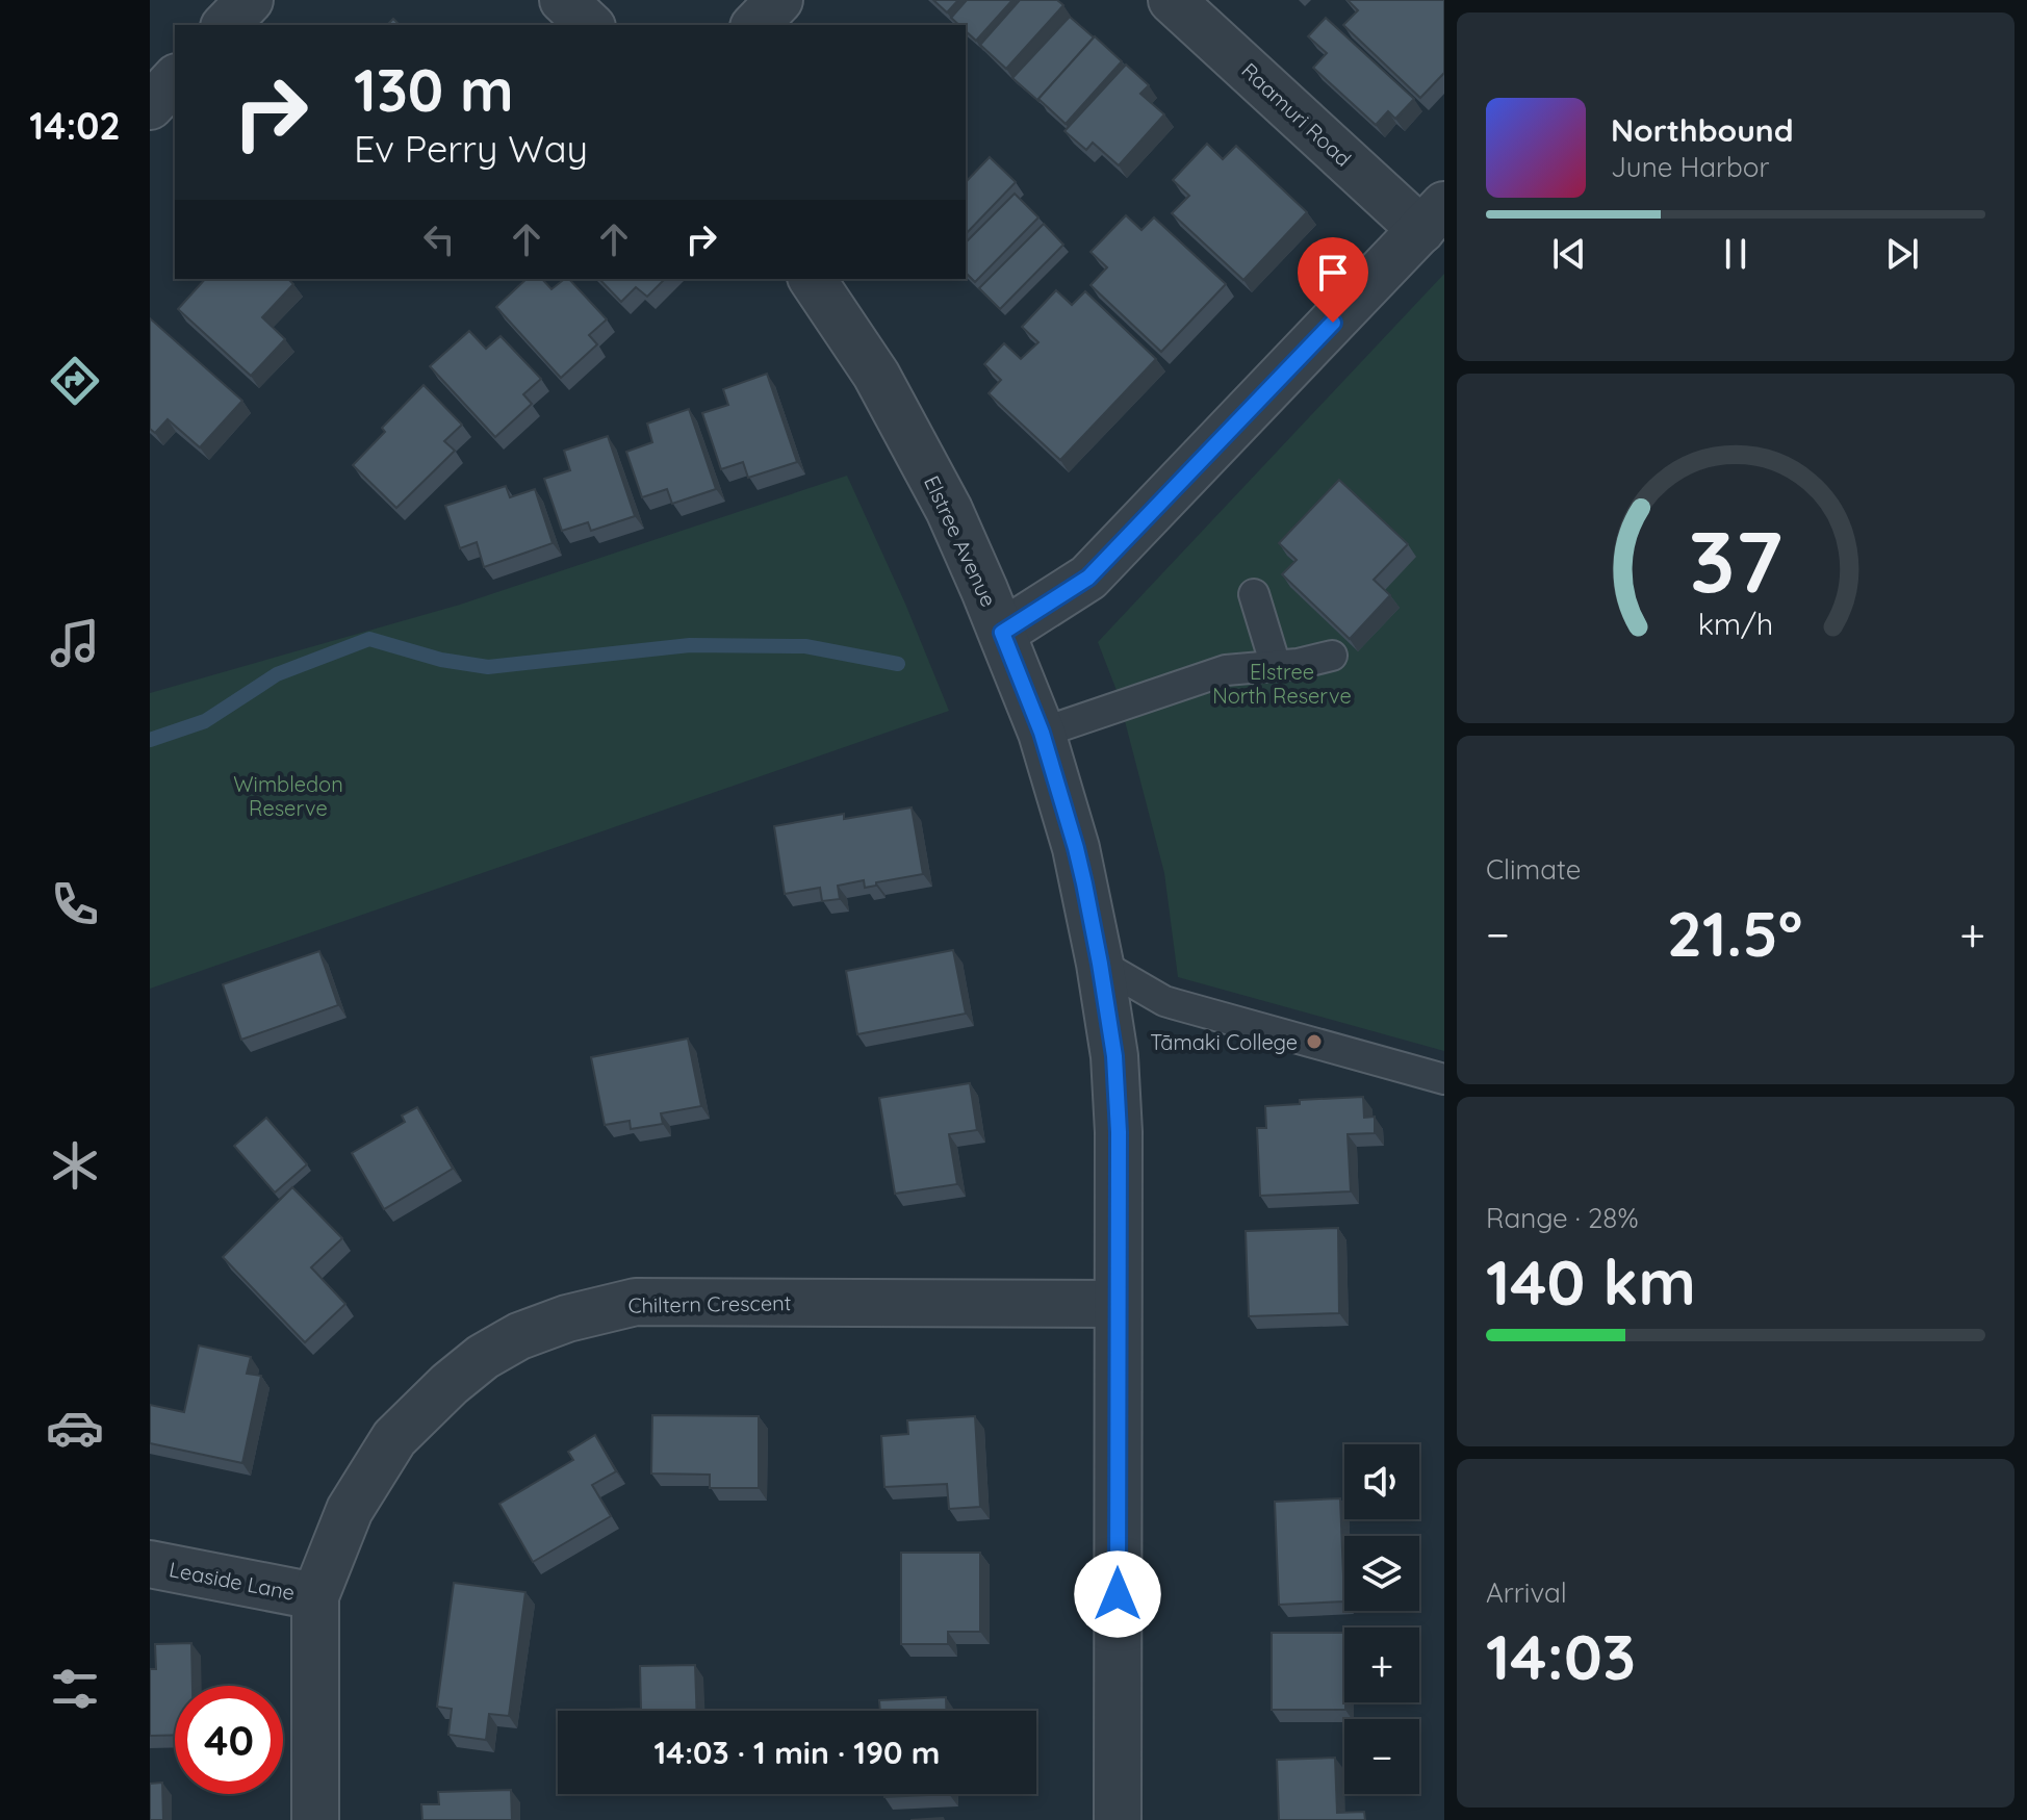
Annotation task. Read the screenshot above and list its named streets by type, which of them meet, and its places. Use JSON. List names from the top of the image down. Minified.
{"streets":{"street":["Raamuri Road","Elstree Avenue","Chiltern Crescent","Leaside Lane"]},"crossings":[["Elstree Avenue","Chiltern Crescent"],["Chiltern Crescent","Leaside Lane"]],"parks":["Elstree North Reserve","Wimbledon Reserve"],"places":["Tāmaki College"],"page":{"tabs":"14:02","turn":["130 m","Ev Perry Way"],"song":["Northbound","June Harbor"],"tile":["Climate",["Range · 28%","140 km"],["Arrival","14:03"]],"heat":["−","21.5°","+"],"map_buttons":["+","−"],"limit":"40","trip":"14:03 · 1 min · 190 m","gauge":["37","km/h"]}}
